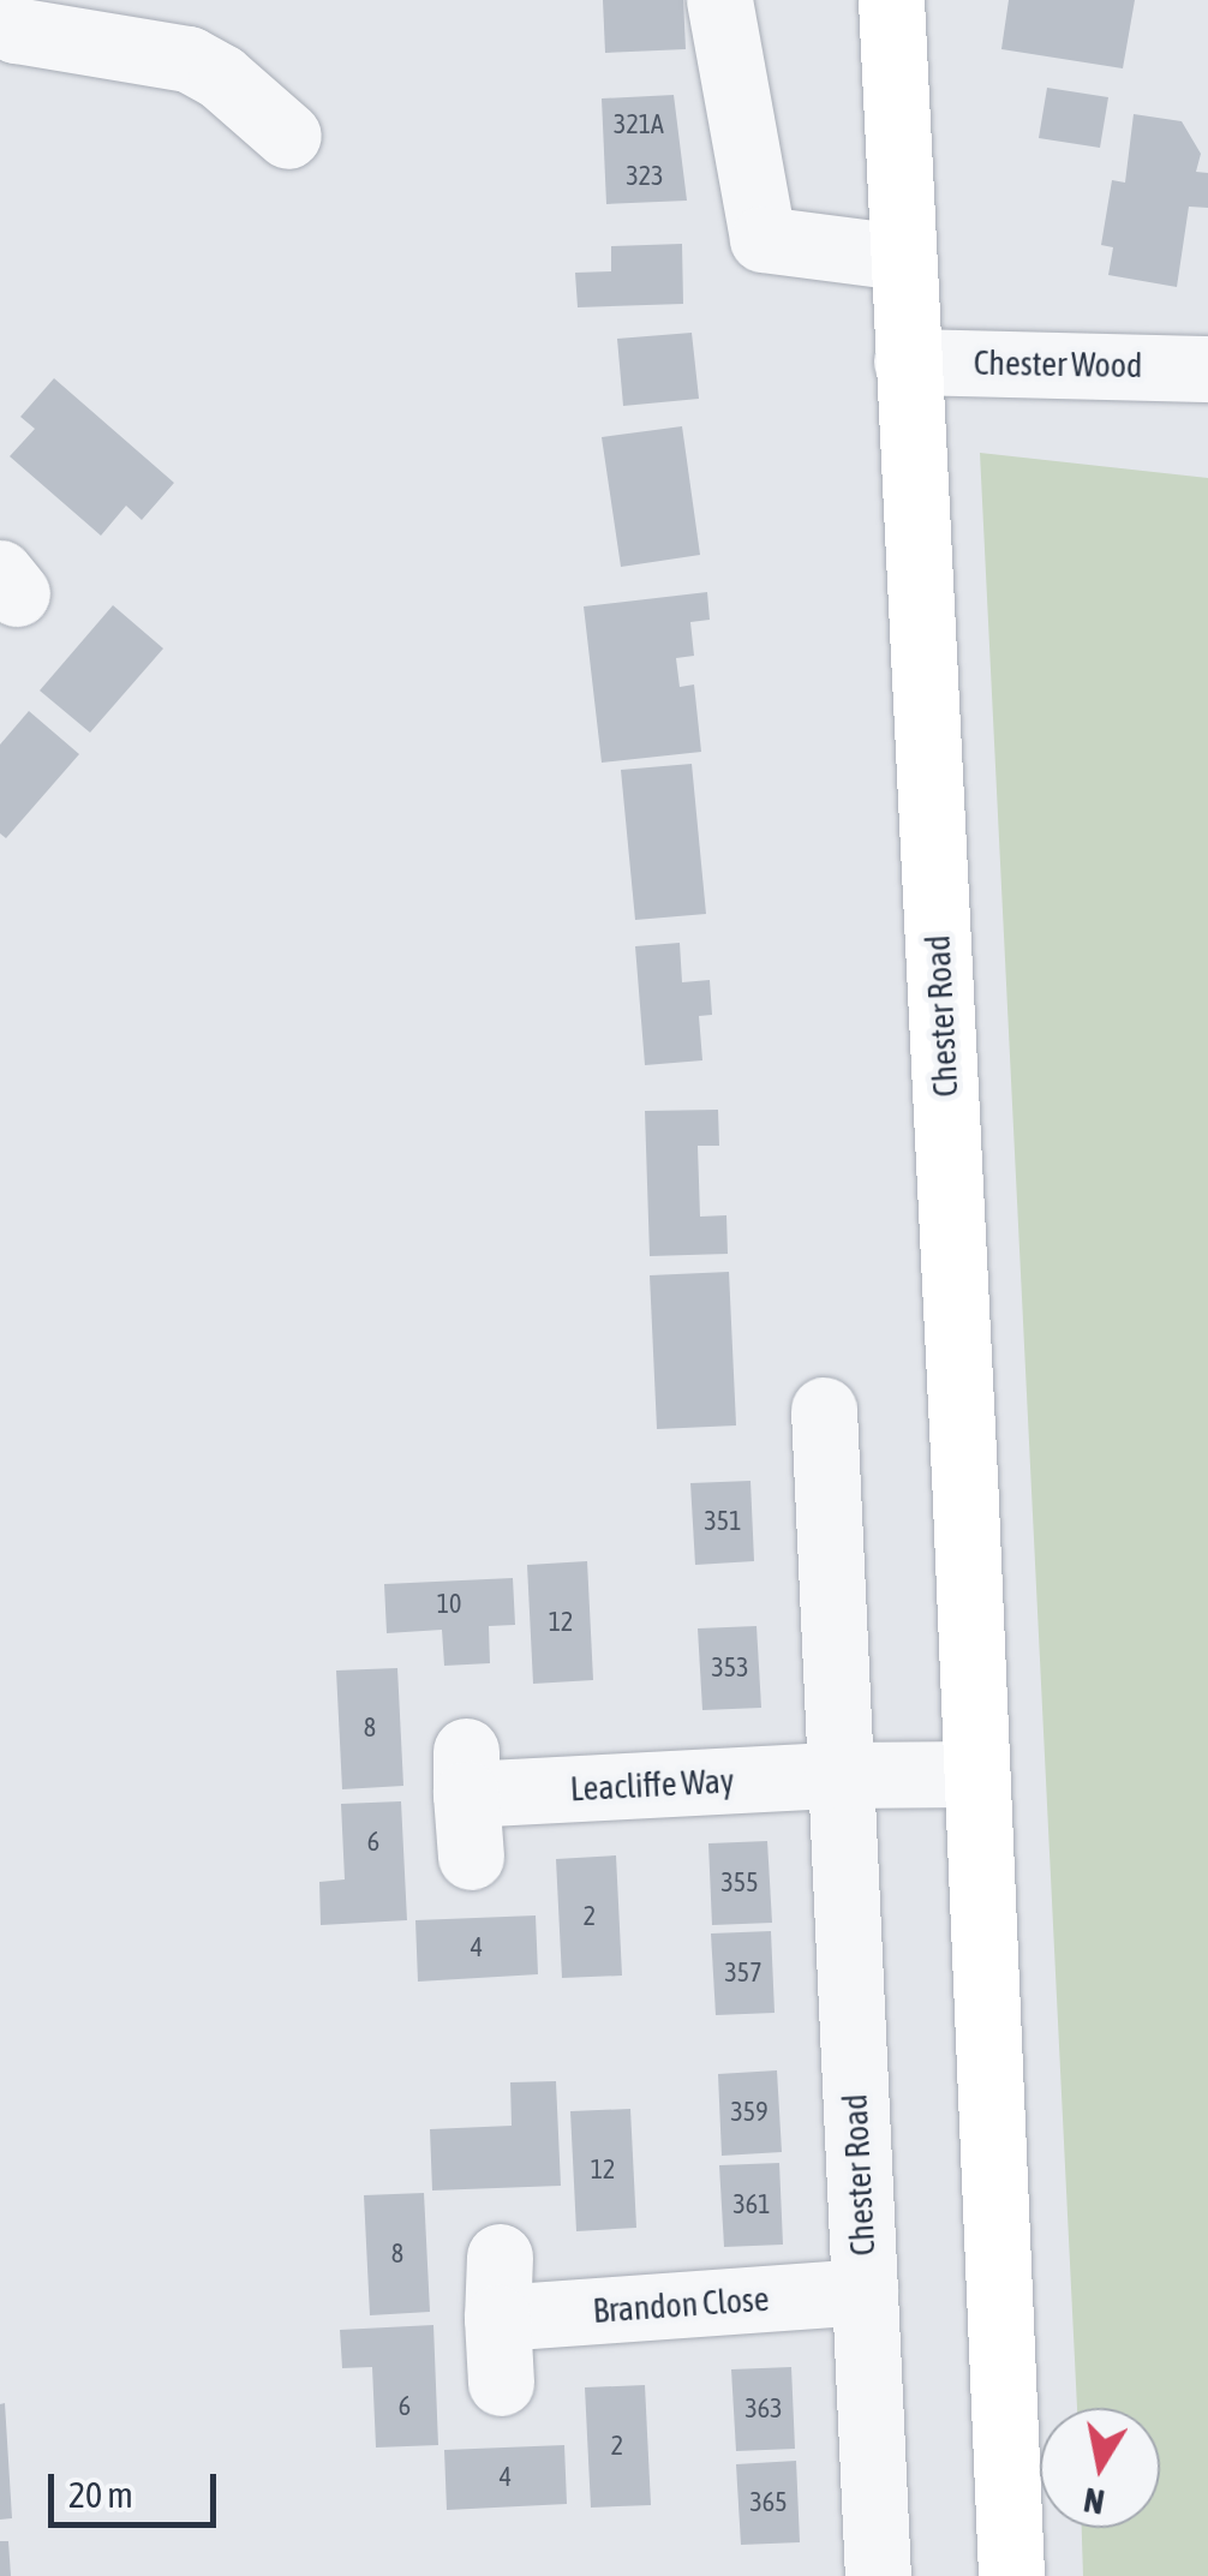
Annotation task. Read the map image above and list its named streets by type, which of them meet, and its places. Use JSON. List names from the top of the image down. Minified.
{"streets":{"highway":["Chester Road"],"street":["Chester Wood","Leacliffe Way","Brandon Close"]},"crossings":[["Chester Wood","Chester Road"],["Chester Road","Leacliffe Way"],["Chester Road","Brandon Close"]],"house_numbers":["321A","323","351","10","12","353","8","6","355","2","4","357","359","12","361","8","6","363","2","4","365"],"scale_bar":"20 m","north":"bottom"}
